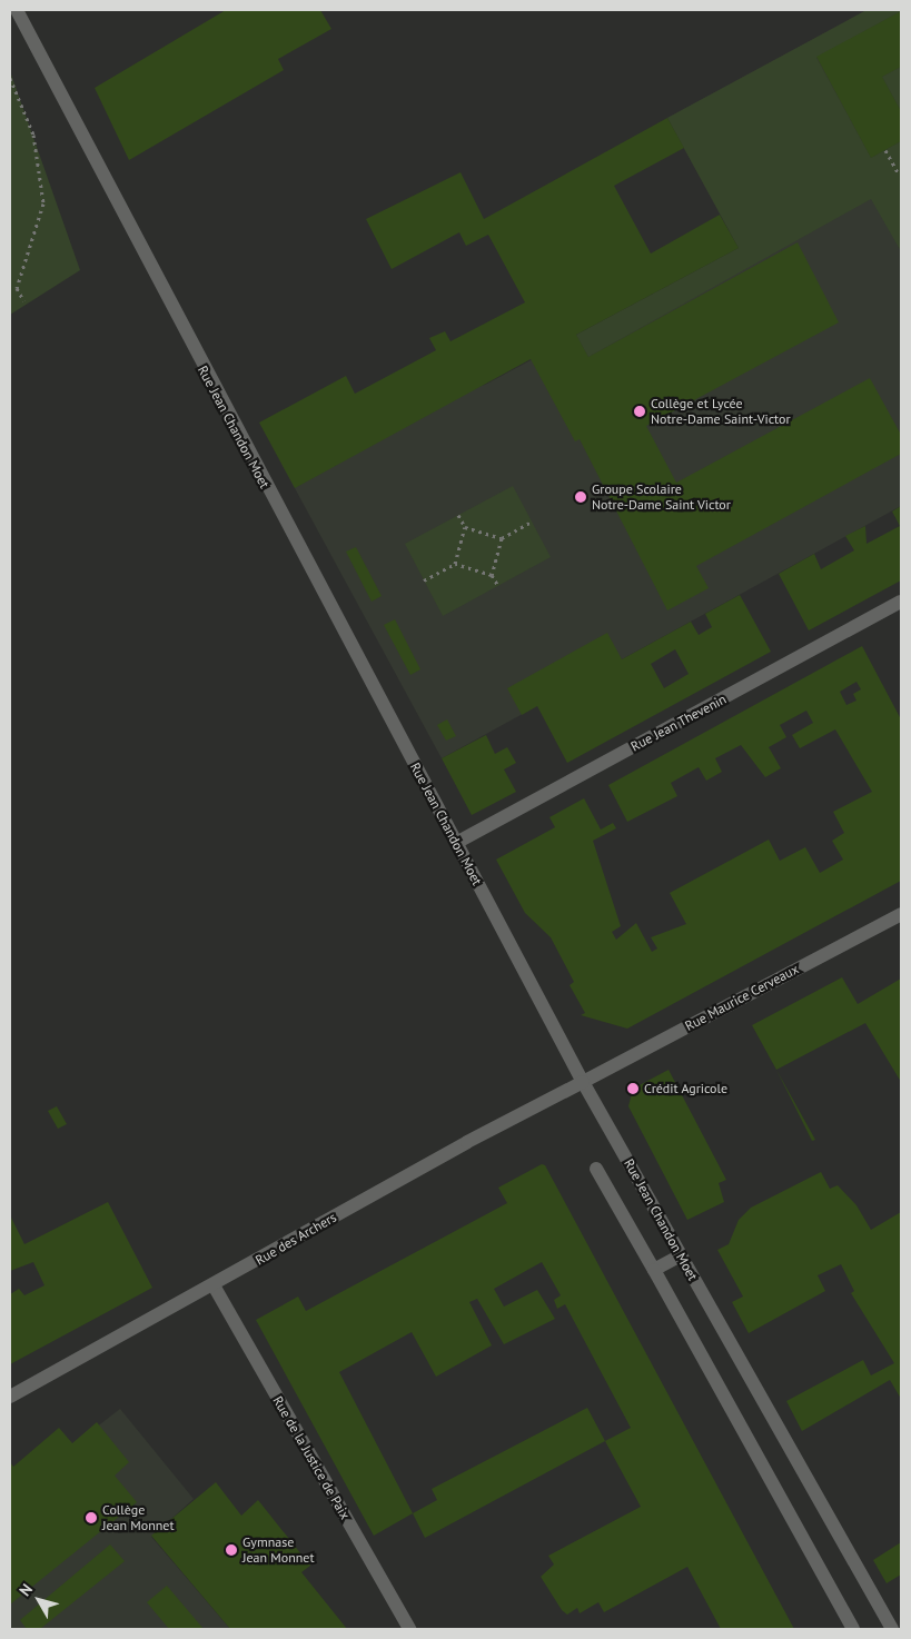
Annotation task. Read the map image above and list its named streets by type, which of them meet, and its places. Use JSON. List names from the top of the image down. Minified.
{"streets":{"main road":["Rue Jean Chandon Moet","Rue Jean Thevenin","Rue Maurice Cerveaux","Rue des Archers","Rue de la Justice de Paix"]},"crossings":[["Rue Jean Chandon Moet","Rue Jean Thevenin"],["Rue Jean Chandon Moet","Rue Maurice Cerveaux"],["Rue Jean Chandon Moet","Rue des Archers"],["Rue Maurice Cerveaux","Rue des Archers"],["Rue des Archers","Rue de la Justice de Paix"]],"places":["Collège et Lycée Notre-Dame Saint-Victor","Groupe Scolaire Notre-Dame Saint Victor","Crédit Agricole","Collège Jean Monnet","Gymnase Jean Monnet"],"north":"top left"}
